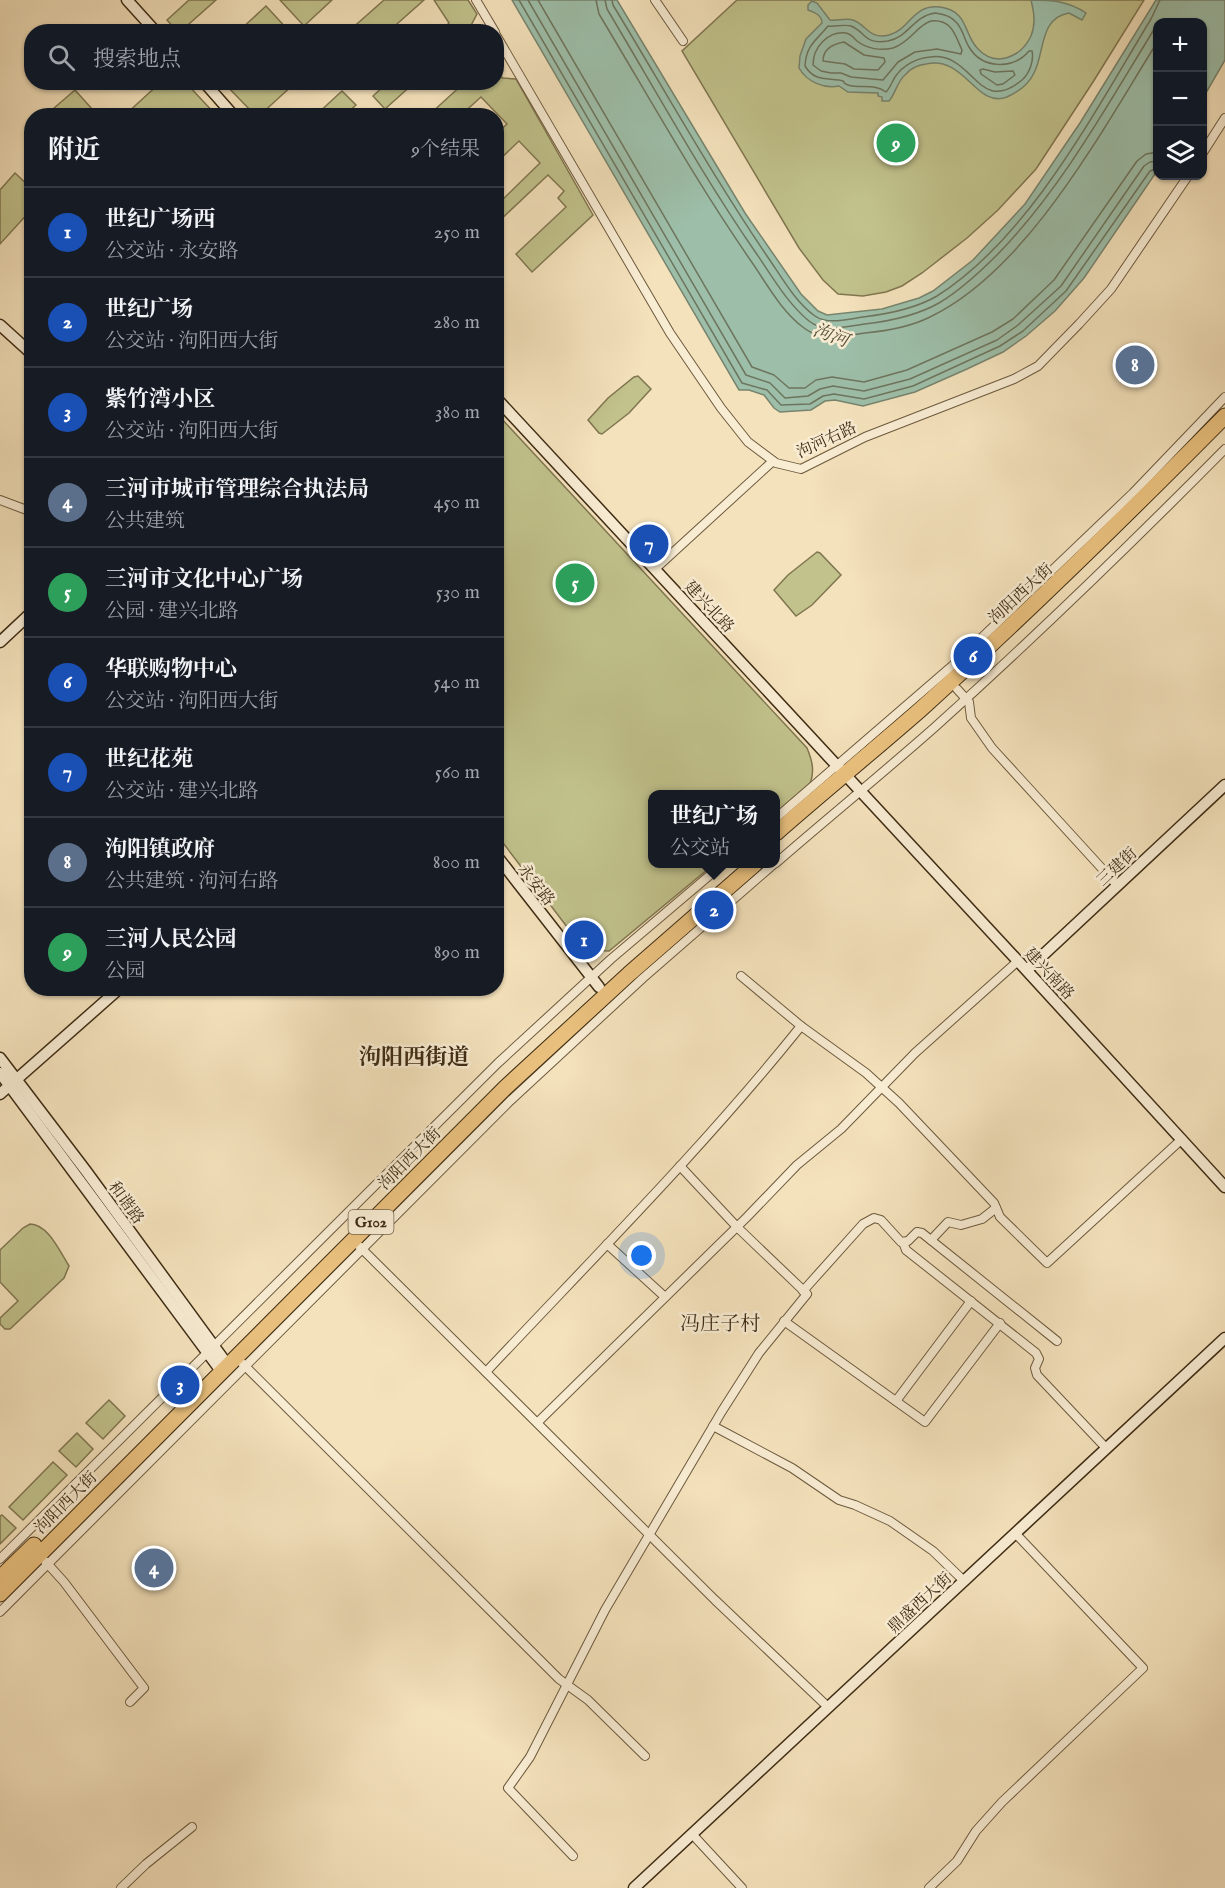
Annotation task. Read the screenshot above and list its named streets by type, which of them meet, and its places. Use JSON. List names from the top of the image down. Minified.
{"streets":{"highway":["泃阳西大街","G102"],"street":["泃河右路","建兴北路","三建街","永安路","建兴南路","和谐路","鼎盛西大街"]},"crossings":[["泃阳西大街","建兴北路"],["泃阳西大街","永安路"],["泃阳西大街","建兴南路"],["泃阳西大街","和谐路"],["建兴北路","建兴南路"],["三建街","建兴南路"]],"districts":["泃阳西街道","冯庄子村"],"water":["泃河"],"page":{"map_buttons":["+","−"],"search":"搜索地点","heading":["附近","9个结果"],"pins":["9","8","7","5","6","2","1","3","4"],"list":[{"mark":"1","name":"世纪广场西","note":"公交站 · 永安路","value":"250 m"},{"mark":"2","name":"世纪广场","note":"公交站 · 泃阳西大街","value":"280 m"},{"mark":"3","name":"紫竹湾小区","note":"公交站 · 泃阳西大街","value":"380 m"},{"mark":"4","name":"三河市城市管理综合执法局","note":"公共建筑","value":"450 m"},{"mark":"5","name":"三河市文化中心广场","note":"公园 · 建兴北路","value":"530 m"},{"mark":"6","name":"华联购物中心","note":"公交站 · 泃阳西大街","value":"540 m"},{"mark":"7","name":"世纪花苑","note":"公交站 · 建兴北路","value":"560 m"},{"mark":"8","name":"泃阳镇政府","note":"公共建筑 · 泃河右路","value":"800 m"},{"mark":"9","name":"三河人民公园","note":"公园","value":"890 m"}],"popup":["世纪广场","公交站"]}}
